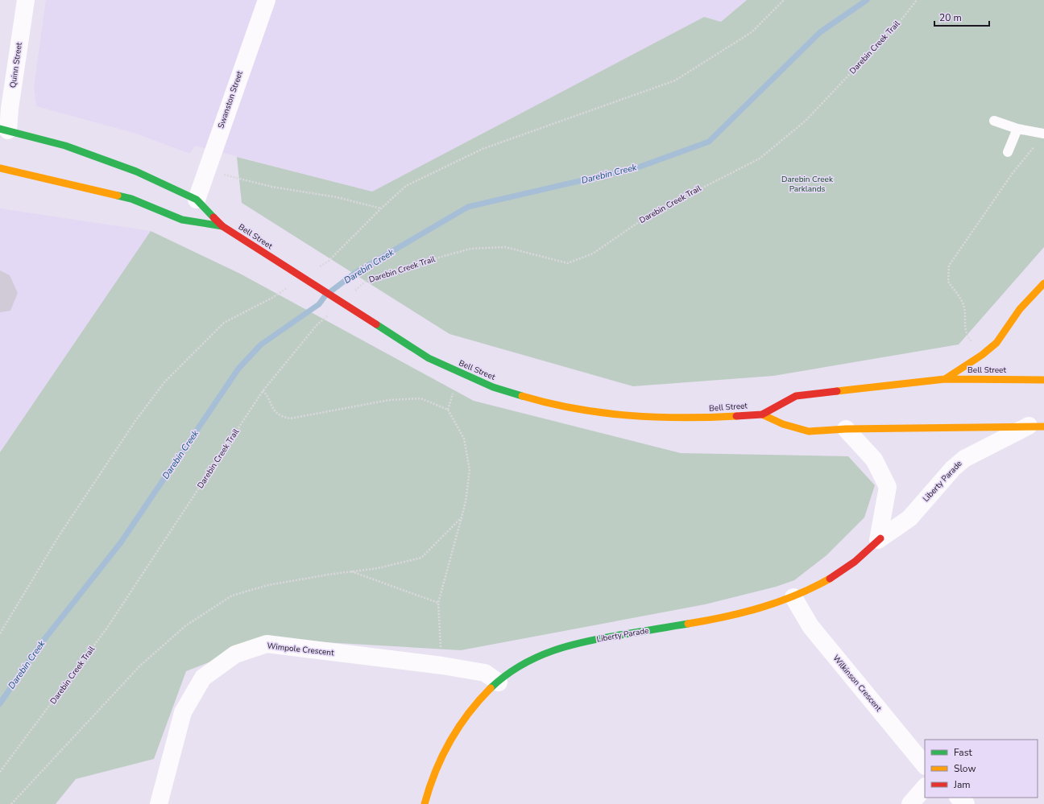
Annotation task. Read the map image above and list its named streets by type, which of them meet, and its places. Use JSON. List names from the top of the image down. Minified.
{"streets":{"main road":["Bell Street","Liberty Parade"],"street":["Quinn Street","Swanston Street","Wimpole Crescent","Wilkinson Crescent"],"path":["Darebin Creek Trail"]},"crossings":[["Quinn Street","Bell Street"],["Swanston Street","Bell Street"],["Bell Street","Liberty Parade"],["Liberty Parade","Wimpole Crescent"],["Liberty Parade","Wilkinson Crescent"]],"water":["Darebin Creek"],"parks":["Darebin Creek Parklands"],"legend":["Fast","Slow","Jam"],"scale_bar":"20 m"}
